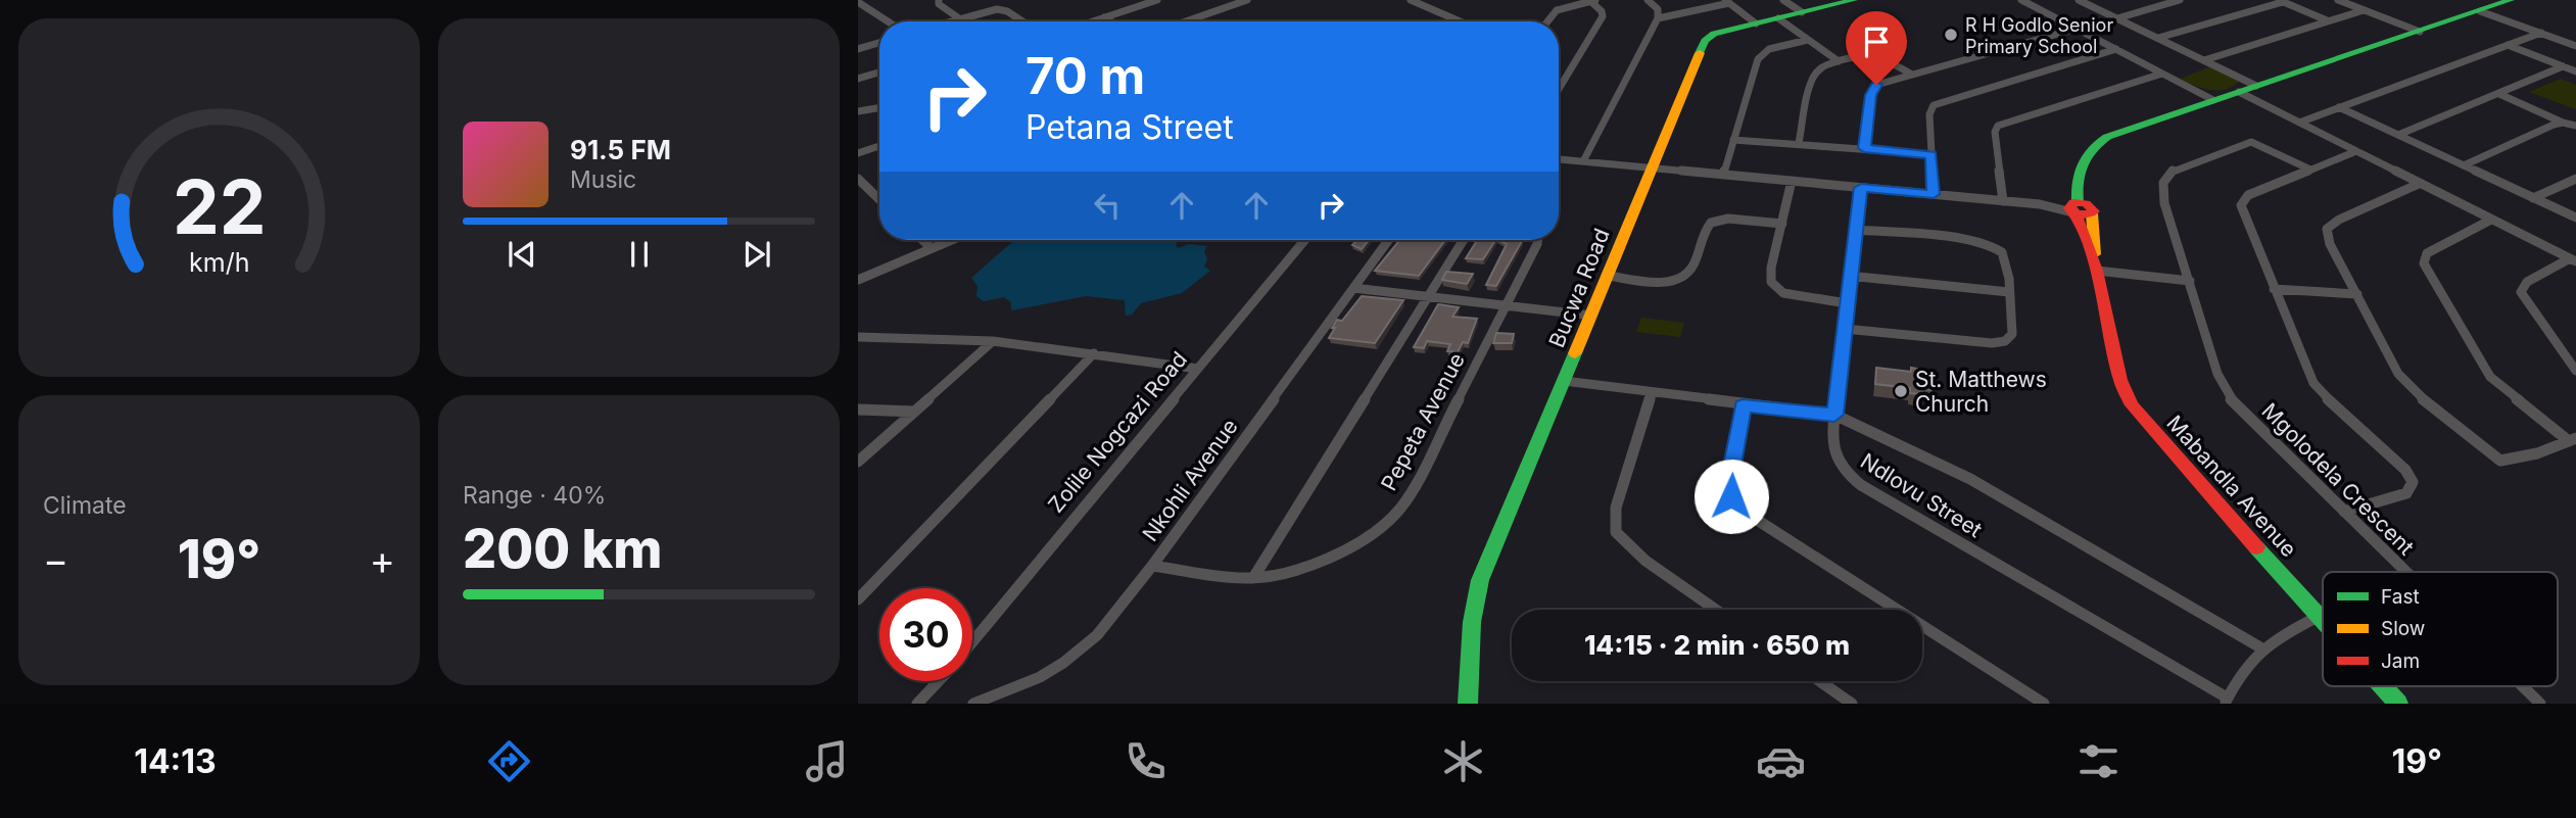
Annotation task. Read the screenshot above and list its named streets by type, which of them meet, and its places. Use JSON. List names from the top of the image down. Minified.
{"streets":{"street":["Bucwa Road","Pepeta Avenue","Zolile Nogcazi Road","Mgolodela Crescent","Nkohli Avenue","Mabandla Avenue","Ndlovu Street"]},"crossings":[["Pepeta Avenue","Nkohli Avenue"]],"places":["R H Godlo Senior Primary School","St. Matthews Church"],"legend":["Fast","Slow","Jam"],"page":{"turn":["70 m","Petana Street"],"song":["91.5 FM","Music"],"tile":["Climate",["Range · 40%","200 km"]],"heat":["−","19°","+"],"limit":"30","trip":"14:15 · 2 min · 650 m","tabs":["14:13","19°"],"gauge":["22","km/h"]}}
